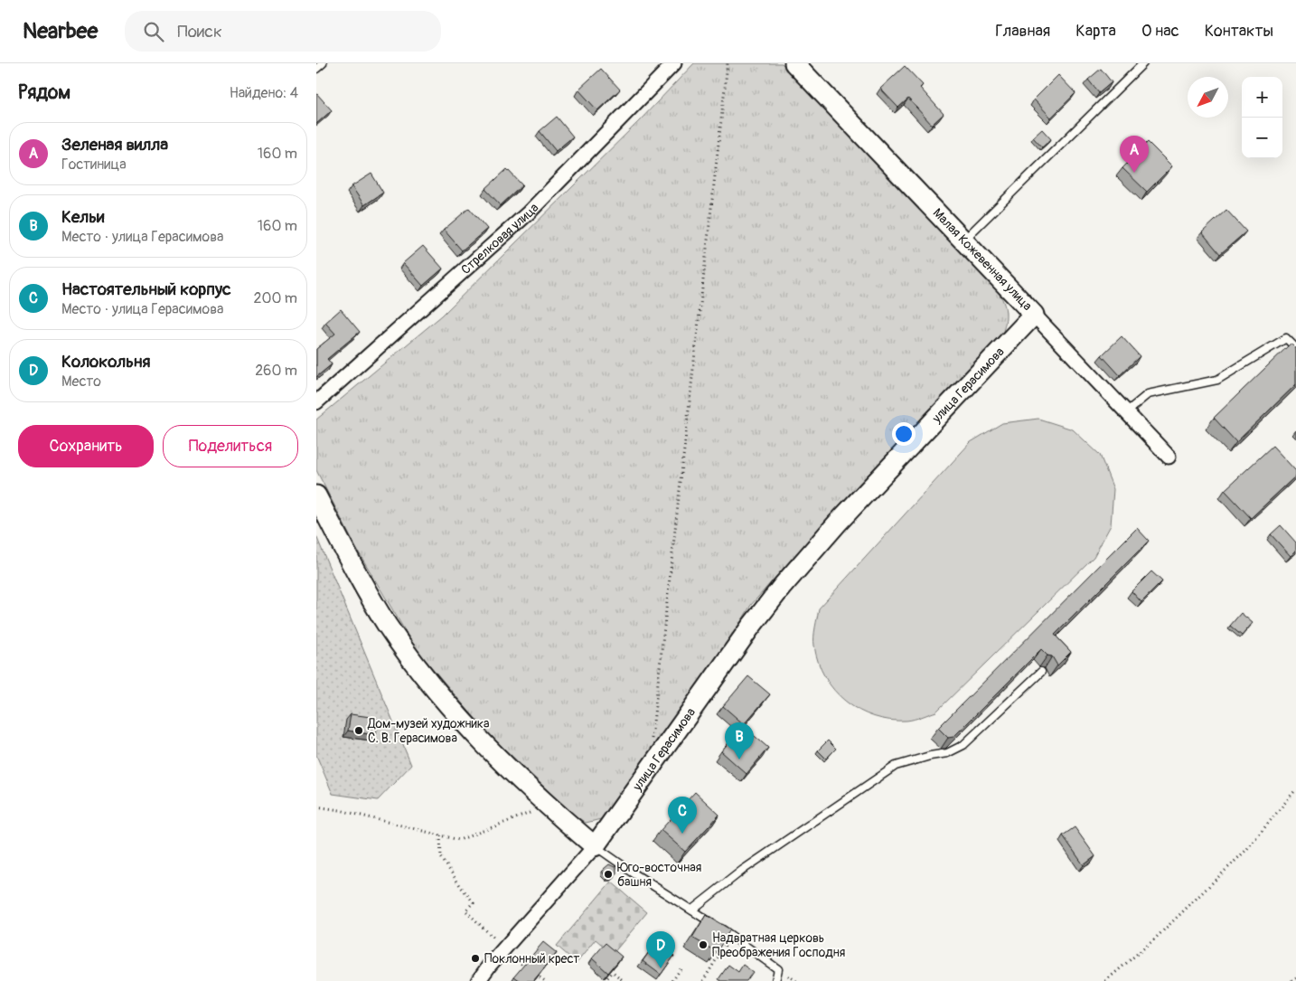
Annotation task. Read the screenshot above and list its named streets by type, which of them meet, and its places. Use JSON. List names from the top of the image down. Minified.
{"streets":{"street":["Стрелковая улица","Малая Кожевенная улица","улица Герасимова"]},"crossings":[["Малая Кожевенная улица","улица Герасимова"]],"places":["Дом-музей художника С. В. Герасимова","Юго-восточная башня","Надвратная церковь Преображения Господня","Поклонный крест"],"north":"bottom left","page":{"header":"Nearbee","search":"Поиск","nav":["Главная","Карта","О нас","Контакты"],"heading":["Рядом","Найдено: 4"],"map_buttons":["+","−"],"list":[{"mark":"A","name":"Зеленая вилла","note":"Гостиница","value":"160 m"},{"mark":"B","name":"Кельи","note":"Место · улица Герасимова","value":"160 m"},{"mark":"C","name":"Настоятельный корпус","note":"Место · улица Герасимова","value":"200 m"},{"mark":"D","name":"Колокольня","note":"Место","value":"260 m"}],"pins":["A","B","C","D"],"buttons":["Сохранить","Поделиться"]}}
